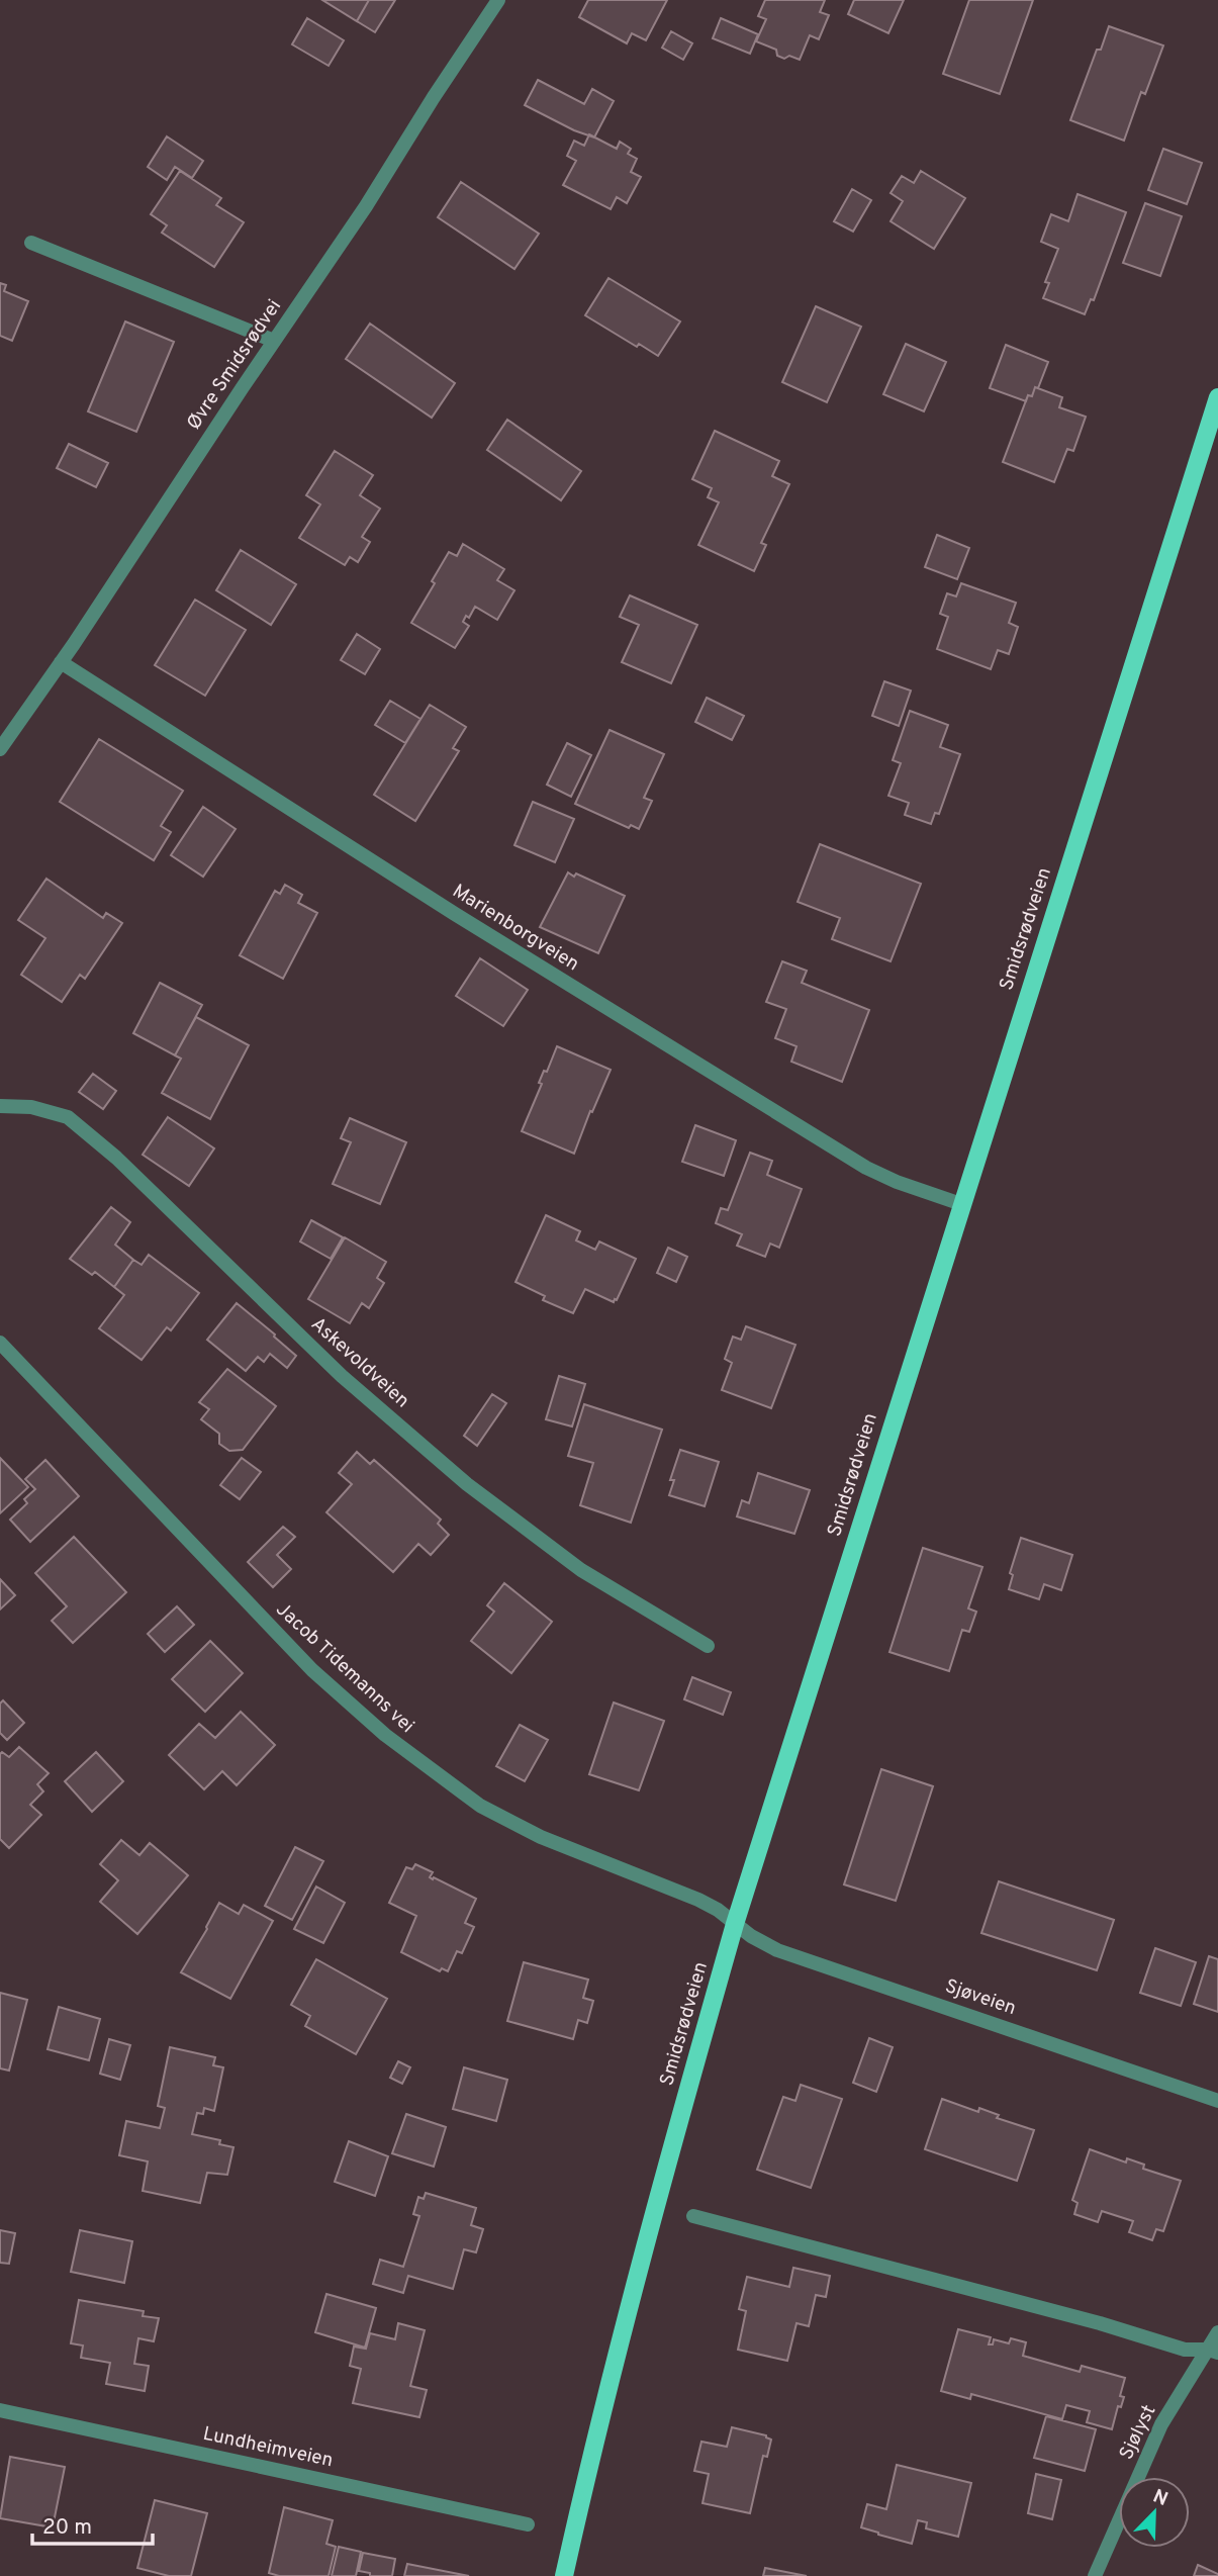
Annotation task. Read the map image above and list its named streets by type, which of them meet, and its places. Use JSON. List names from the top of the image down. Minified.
{"streets":{"main road":["Smidsrødveien"],"street":["Øvre Smidsrødvei","Marienborgveien","Askevoldveien","Jacob Tidemanns vei","Sjøveien","Sjølyst","Lundheimveien"]},"crossings":[["Øvre Smidsrødvei","Marienborgveien"],["Marienborgveien","Smidsrødveien"],["Smidsrødveien","Jacob Tidemanns vei"],["Smidsrødveien","Sjøveien"],["Jacob Tidemanns vei","Sjøveien"]],"scale_bar":"20 m","north":"top right"}
